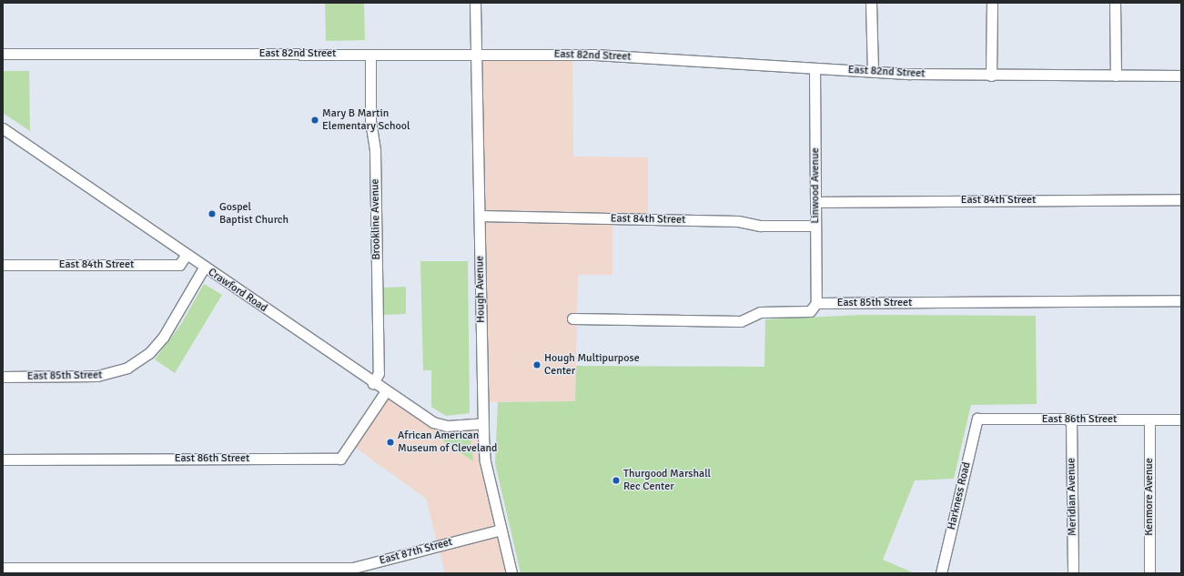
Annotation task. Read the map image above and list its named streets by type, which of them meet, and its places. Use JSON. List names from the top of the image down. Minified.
{"streets":{"street":["East 82nd Street","Linwood Avenue","East 84th Street","Brookline Avenue","Hough Avenue","Crawford Road","East 85th Street","East 86th Street","Harkness Road","Meridian Avenue","Kenmore Avenue","East 87th Street"]},"crossings":[["East 82nd Street","Linwood Avenue"],["East 82nd Street","Brookline Avenue"],["East 82nd Street","Hough Avenue"],["Linwood Avenue","East 84th Street"],["Linwood Avenue","East 85th Street"],["East 84th Street","Hough Avenue"],["East 84th Street","Crawford Road"],["Brookline Avenue","Crawford Road"],["Hough Avenue","Crawford Road"],["Hough Avenue","East 87th Street"],["Crawford Road","East 85th Street"],["Crawford Road","East 86th Street"],["East 86th Street","Harkness Road"],["East 86th Street","Meridian Avenue"],["East 86th Street","Kenmore Avenue"]],"places":["Mary B Martin Elementary School","Gospel Baptist Church","Hough Multipurpose Center","African American Museum of Cleveland","Thurgood Marshall Rec Center"]}
